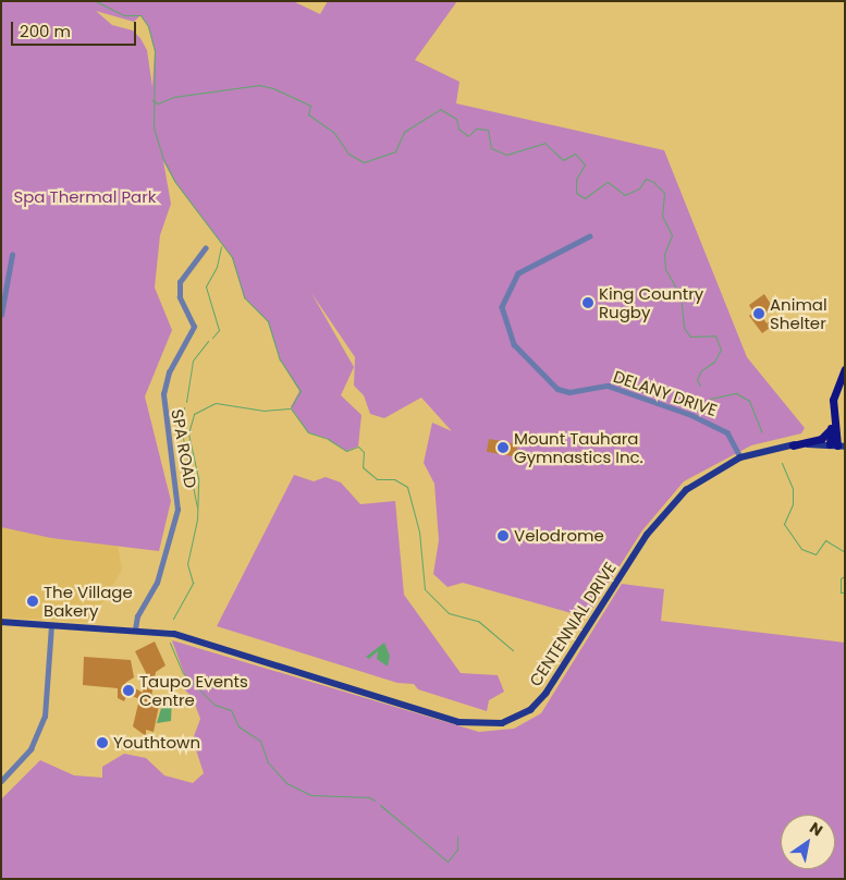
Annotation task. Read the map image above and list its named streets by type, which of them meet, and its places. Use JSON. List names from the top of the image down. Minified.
{"streets":{"main road":["CENTENNIAL DRIVE"],"street":["DELANY DRIVE","SPA ROAD"]},"crossings":[["DELANY DRIVE","CENTENNIAL DRIVE"],["SPA ROAD","CENTENNIAL DRIVE"]],"parks":["Spa Thermal Park"],"places":["King Country Rugby","Animal Shelter","Mount Tauhara Gymnastics Inc.","Velodrome","The Village Bakery","Taupo Events Centre","Youthtown"],"scale_bar":"200 m","north":"top right"}
